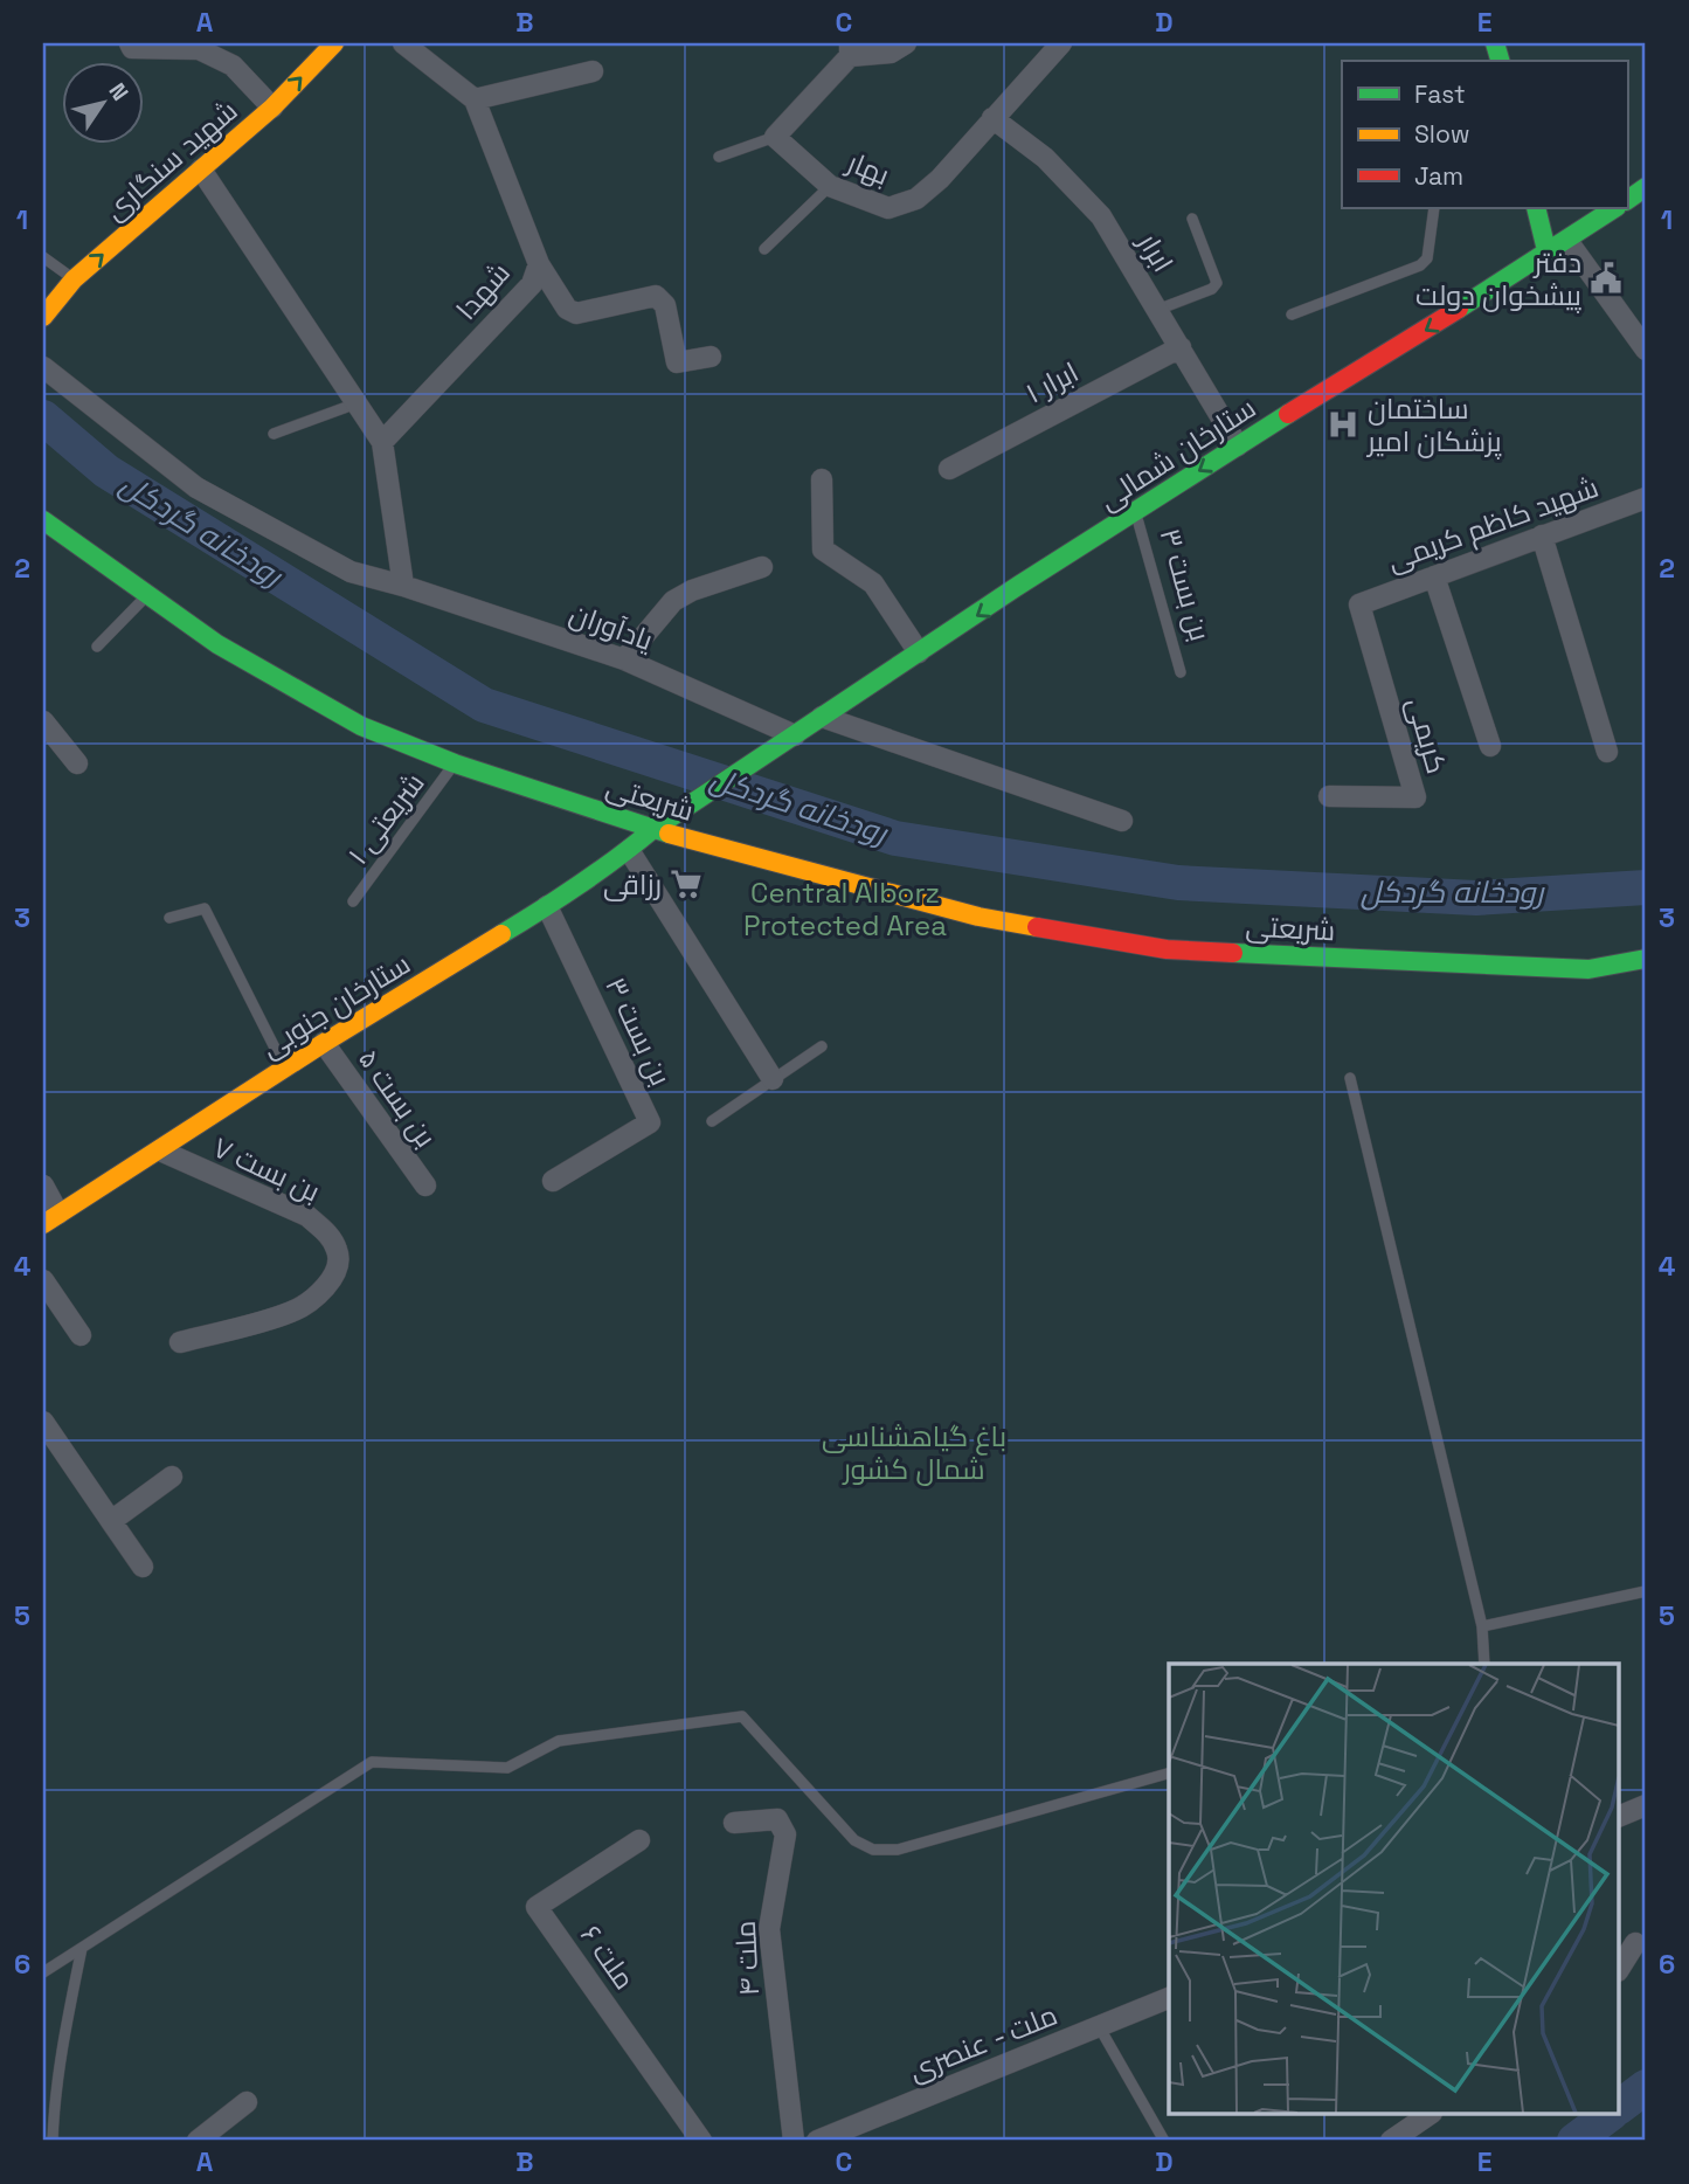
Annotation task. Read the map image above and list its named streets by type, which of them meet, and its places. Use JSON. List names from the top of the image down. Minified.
{"streets":{"street":["شهید سنگاری","بهار","ابرار","شهدا","ابرار ۱","ستارخان شمالی","شهید کاظم کریمی","بن بست ۳","یادآوران","کریمی","شریعتی","ستارخان جنوبی","بن بست ۵","بن بست ۷","ملت ۶","ملت ۴","ملت - عنصری"],"lane":["شریعتی ۱"]},"crossings":[["بهار","ابرار"],["ابرار","ابرار ۱"],["ابرار","ستارخان شمالی"],["ستارخان شمالی","بن بست ۳"],["ستارخان شمالی","یادآوران"],["ستارخان شمالی","ستارخان جنوبی"],["شهید کاظم کریمی","کریمی"],["بن بست ۳","ستارخان جنوبی"],["شریعتی","شریعتی ۱"],["شریعتی","ستارخان جنوبی"],["ستارخان جنوبی","بن بست ۵"],["ستارخان جنوبی","بن بست ۷"]],"one_way":["شهید سنگاری","ستارخان شمالی"],"water":["رودخانه گردکل"],"parks":["Central Alborz Protected Area","باغ گیاهشناسی شمال کشور"],"places":{"public building":["دفتر پیشخوان دولت"],"hospital":["ساختمان پزشکان امیر"],"supermarket":["رزاقی"]},"legend":["Fast","Slow","Jam"],"north":"top right","grid":{"columns":["A","B","C","D","E"],"rows":["1","2","3","4","5","6"]}}
